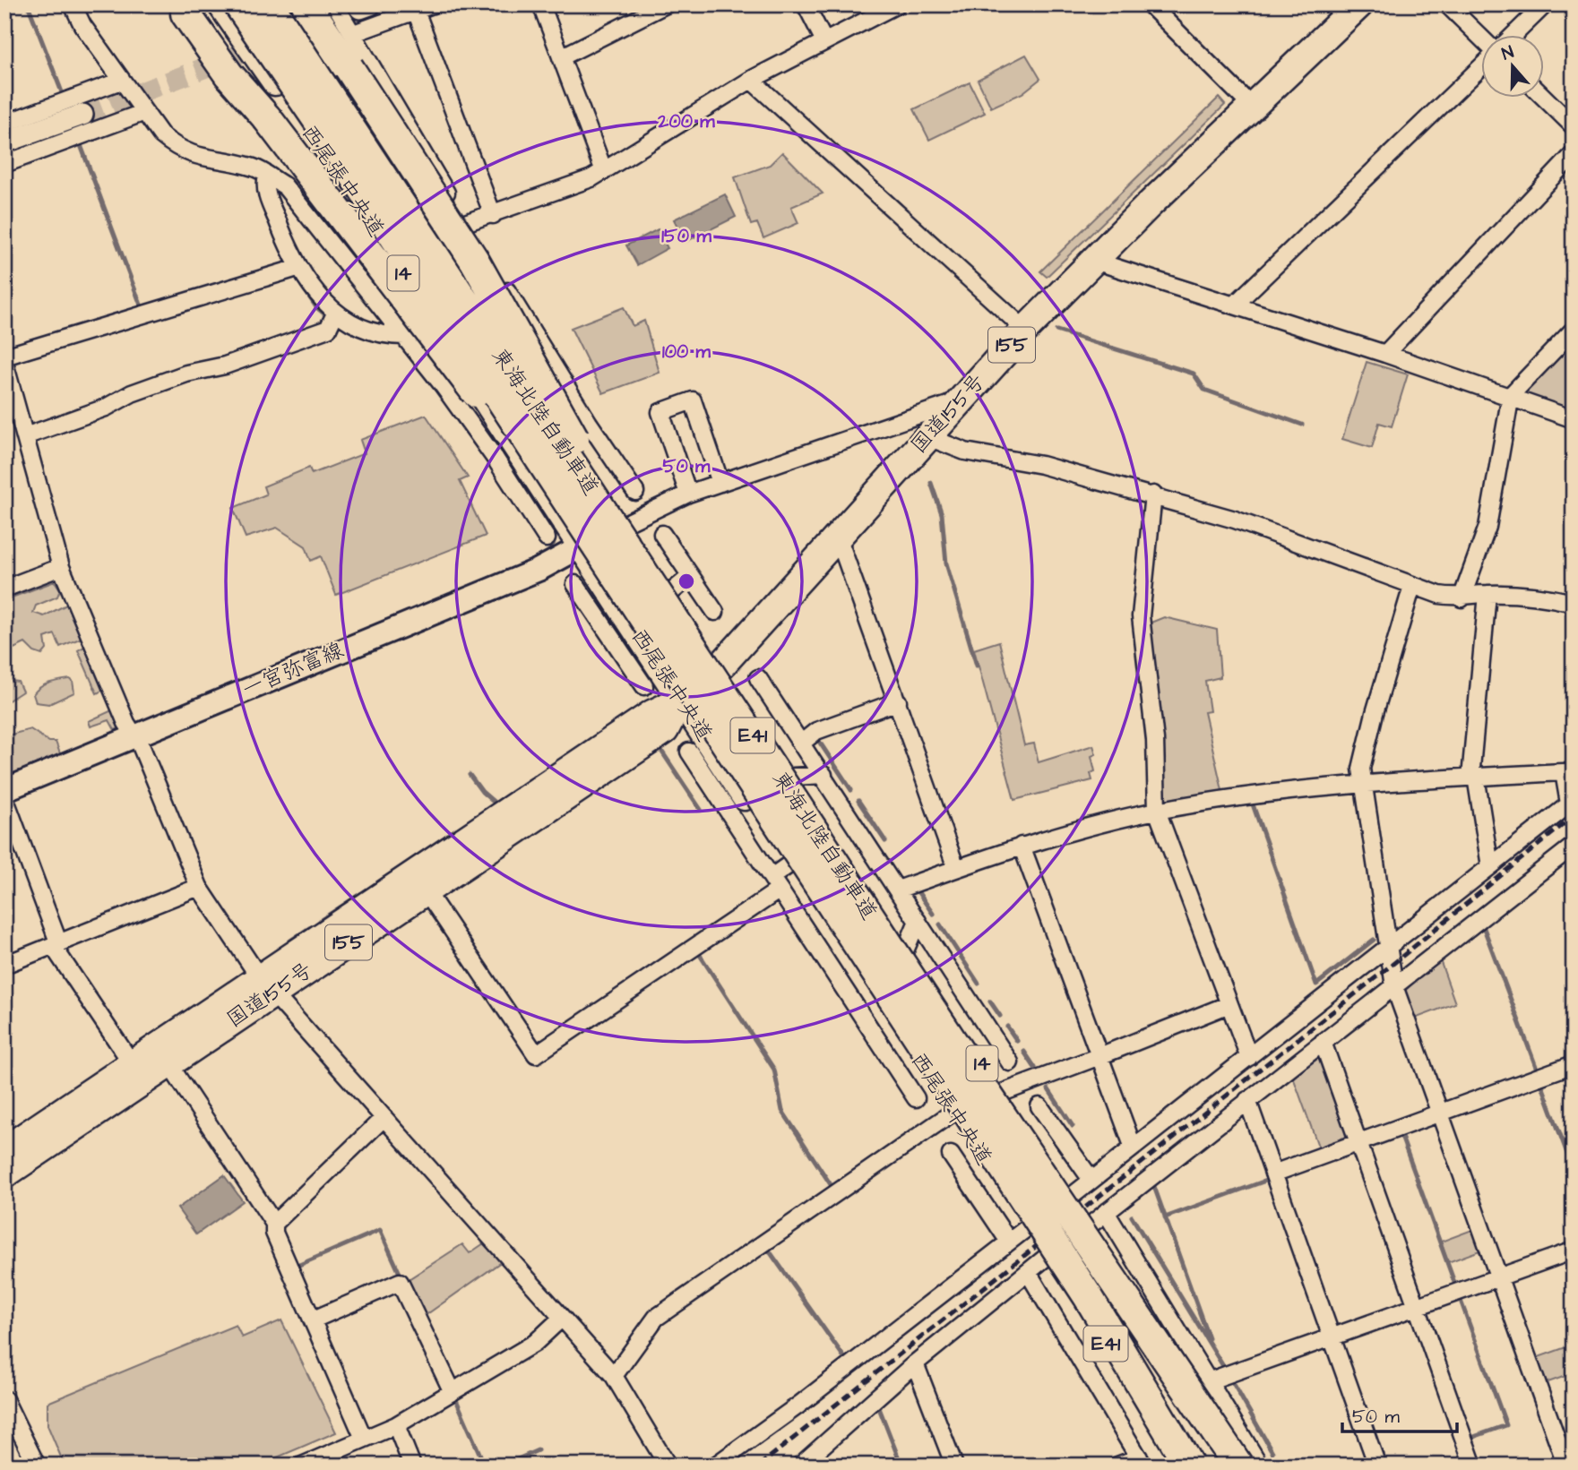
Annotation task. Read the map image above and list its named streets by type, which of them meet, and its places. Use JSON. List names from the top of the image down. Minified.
{"streets":{"highway":["155","国道155号","東海北陸自動車道","E41"],"main road":["西尾張中央道","14","一宮弥富線"]},"crossings":[["西尾張中央道","国道155号"],["西尾張中央道","東海北陸自動車道"],["西尾張中央道","一宮弥富線"],["西尾張中央道","E41"],["14","国道155号"],["14","東海北陸自動車道"],["国道155号","東海北陸自動車道"],["東海北陸自動車道","一宮弥富線"],["東海北陸自動車道","E41"]],"scale_bar":"50 m","north":"top","rings":["200 m","150 m","100 m","50 m"]}
